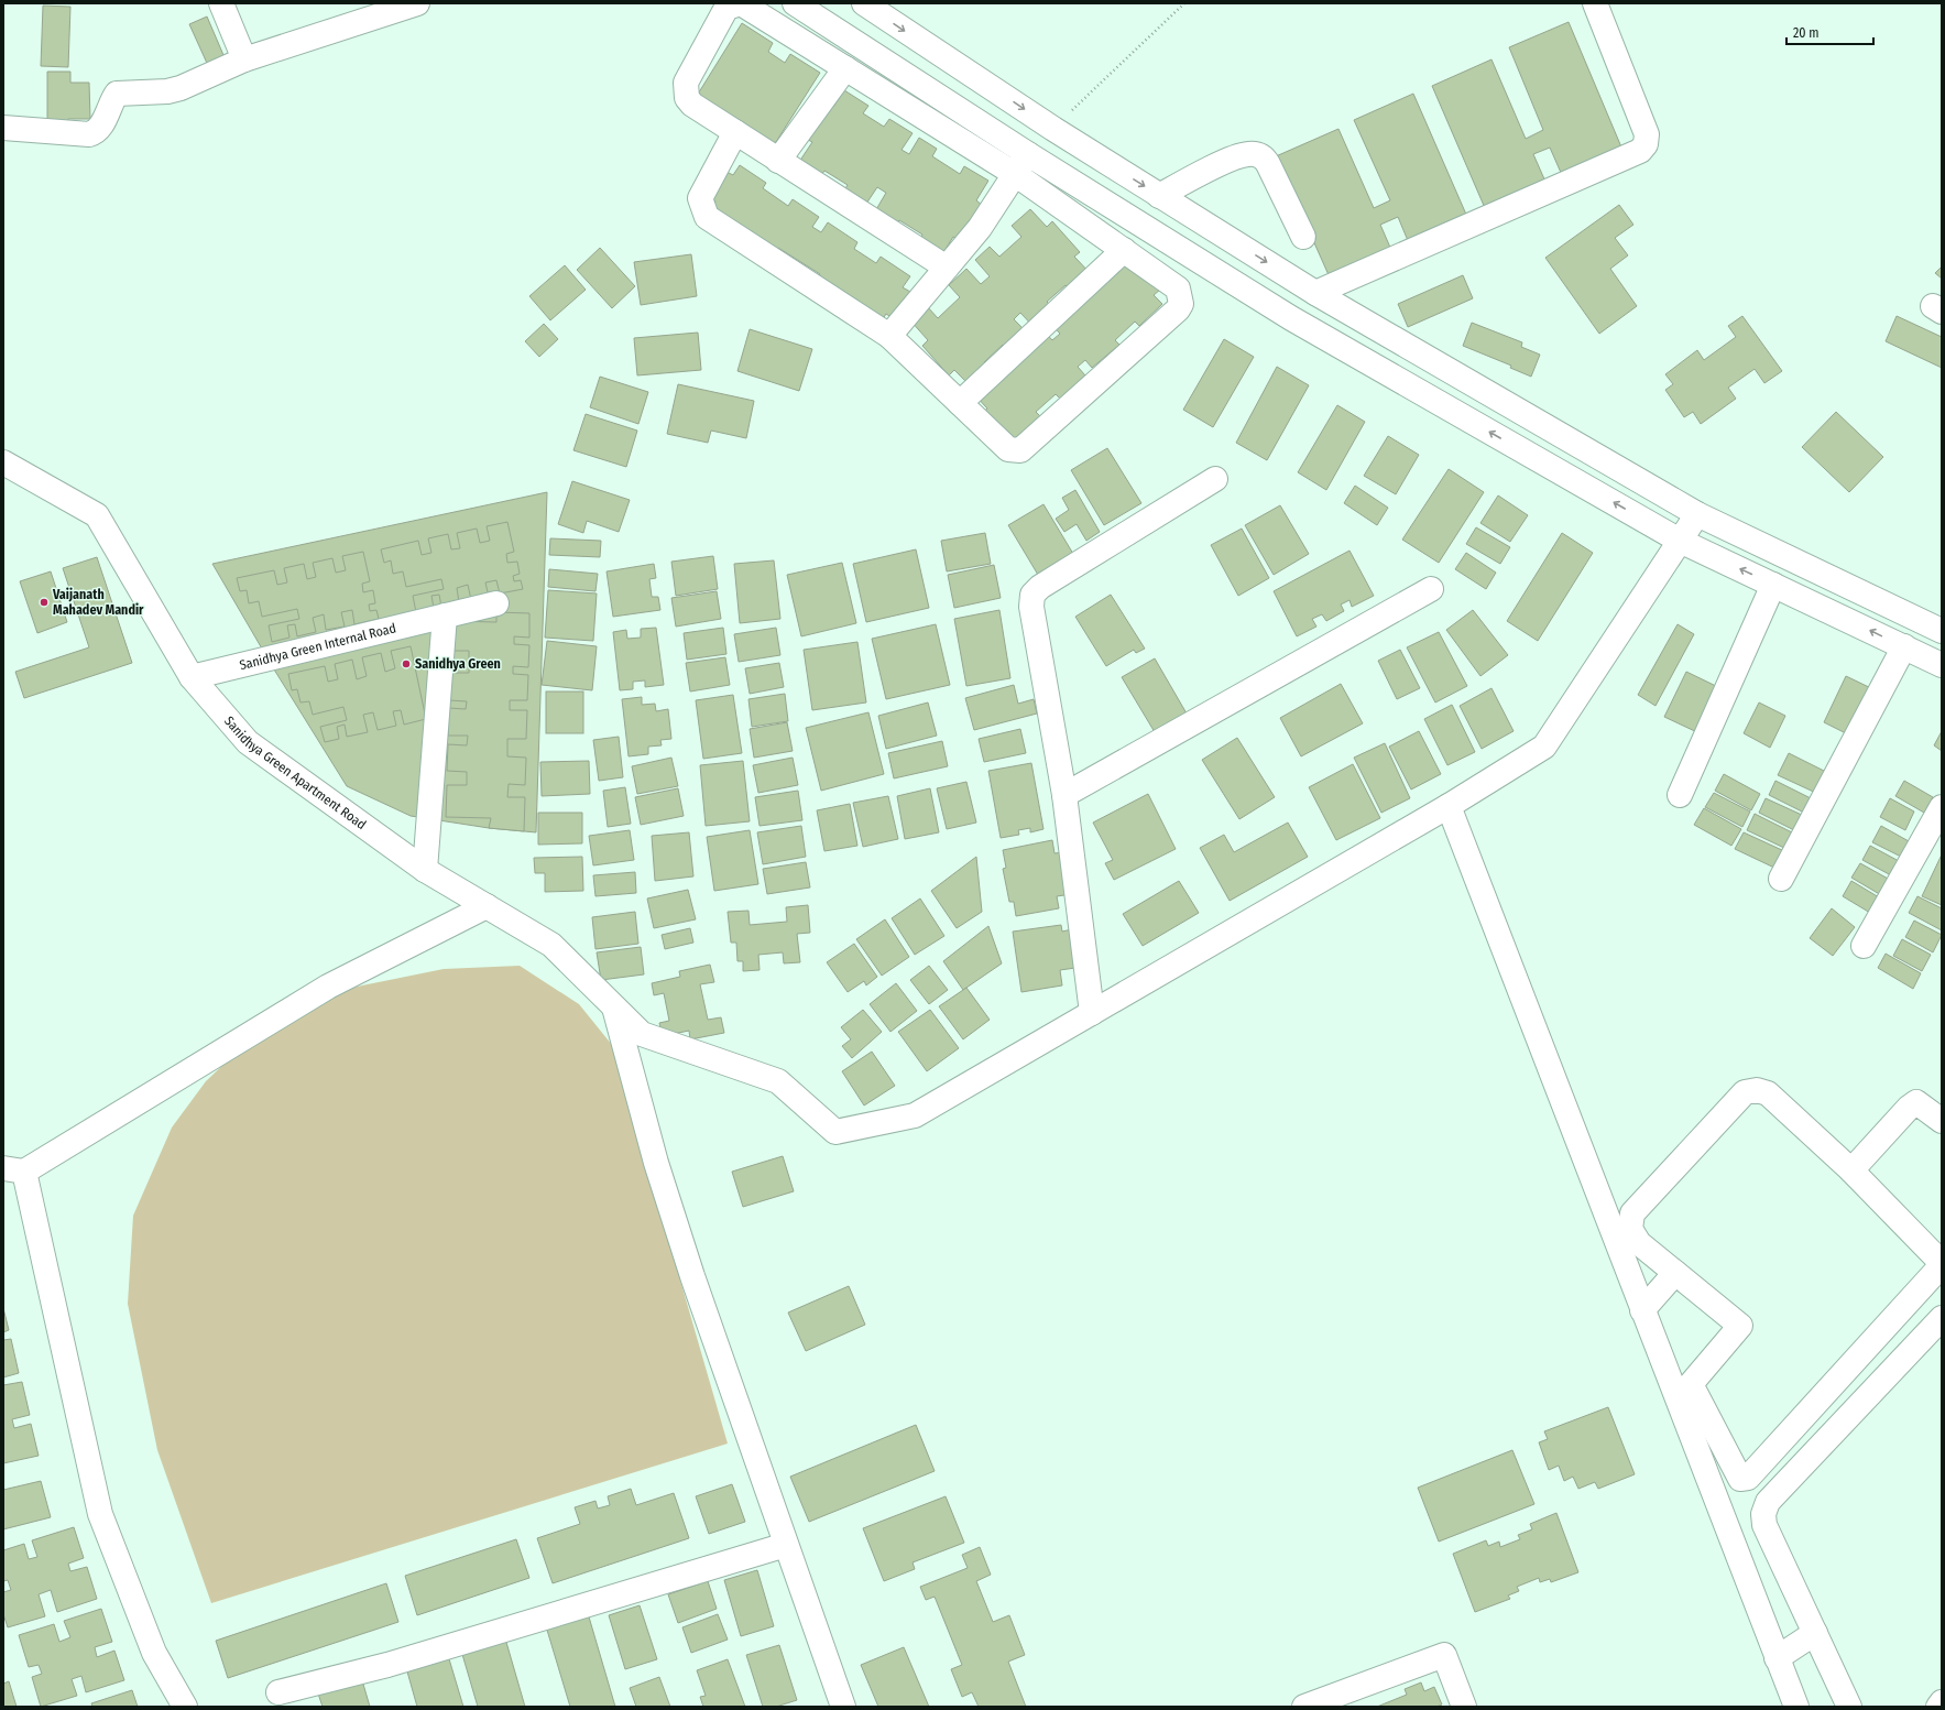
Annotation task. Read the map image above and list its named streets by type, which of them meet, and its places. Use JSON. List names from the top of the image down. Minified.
{"streets":{"street":["Sanidhya Green Internal Road","Sanidhya Green Apartment Road"]},"crossings":[["Sanidhya Green Internal Road","Sanidhya Green Apartment Road"]],"places":["Vaijanath Mahadev Mandir","Sanidhya Green"],"scale_bar":"20 m"}
